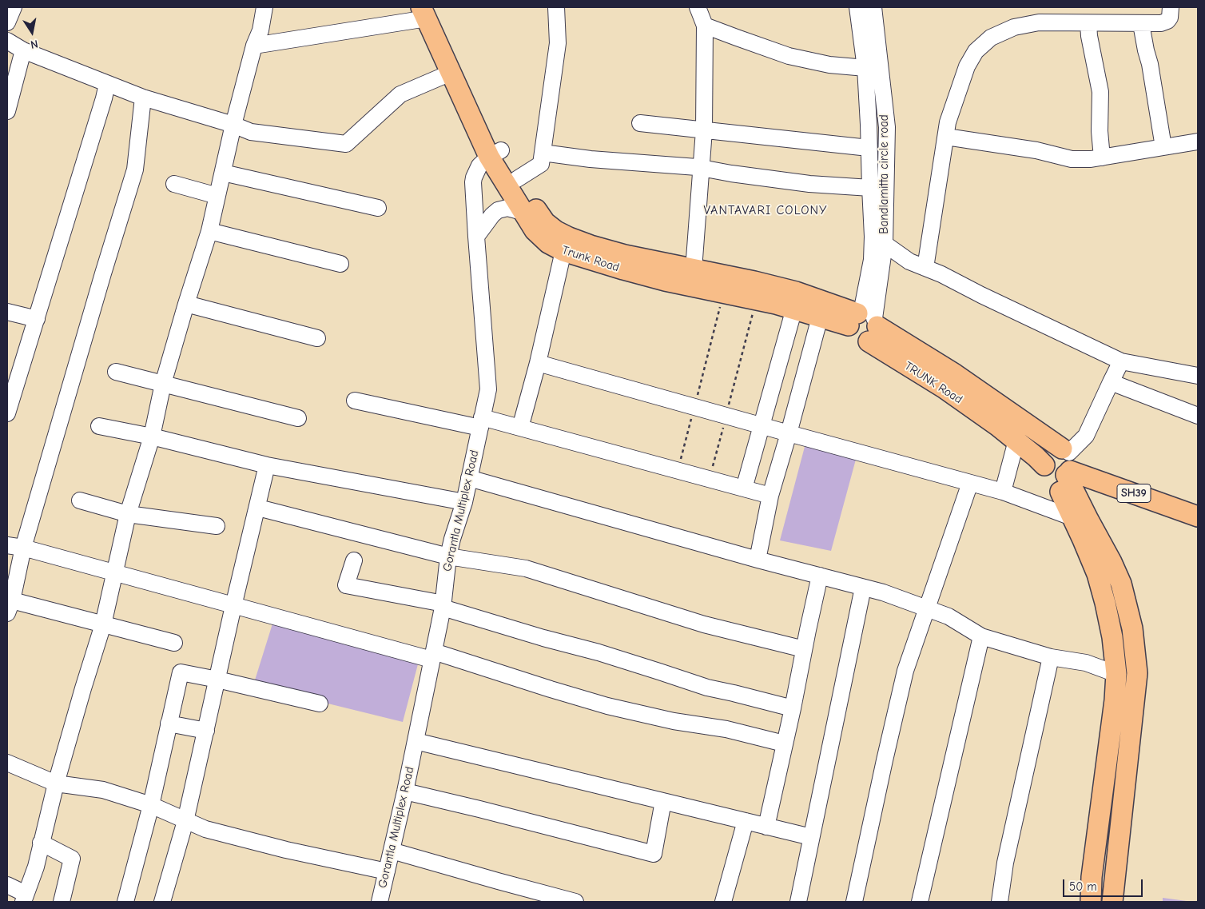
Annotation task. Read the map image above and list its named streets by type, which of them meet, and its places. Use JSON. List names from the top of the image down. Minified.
{"streets":{"main road":["Trunk Road","TRUNK Road","SH39"],"street":["Bandlamitta circle road","Gorantla Multiplex Road"]},"crossings":[["Trunk Road","TRUNK Road"],["Trunk Road","Gorantla Multiplex Road"],["TRUNK Road","SH39"]],"districts":["VANTAVARI COLONY"],"scale_bar":"50 m","north":"bottom"}
